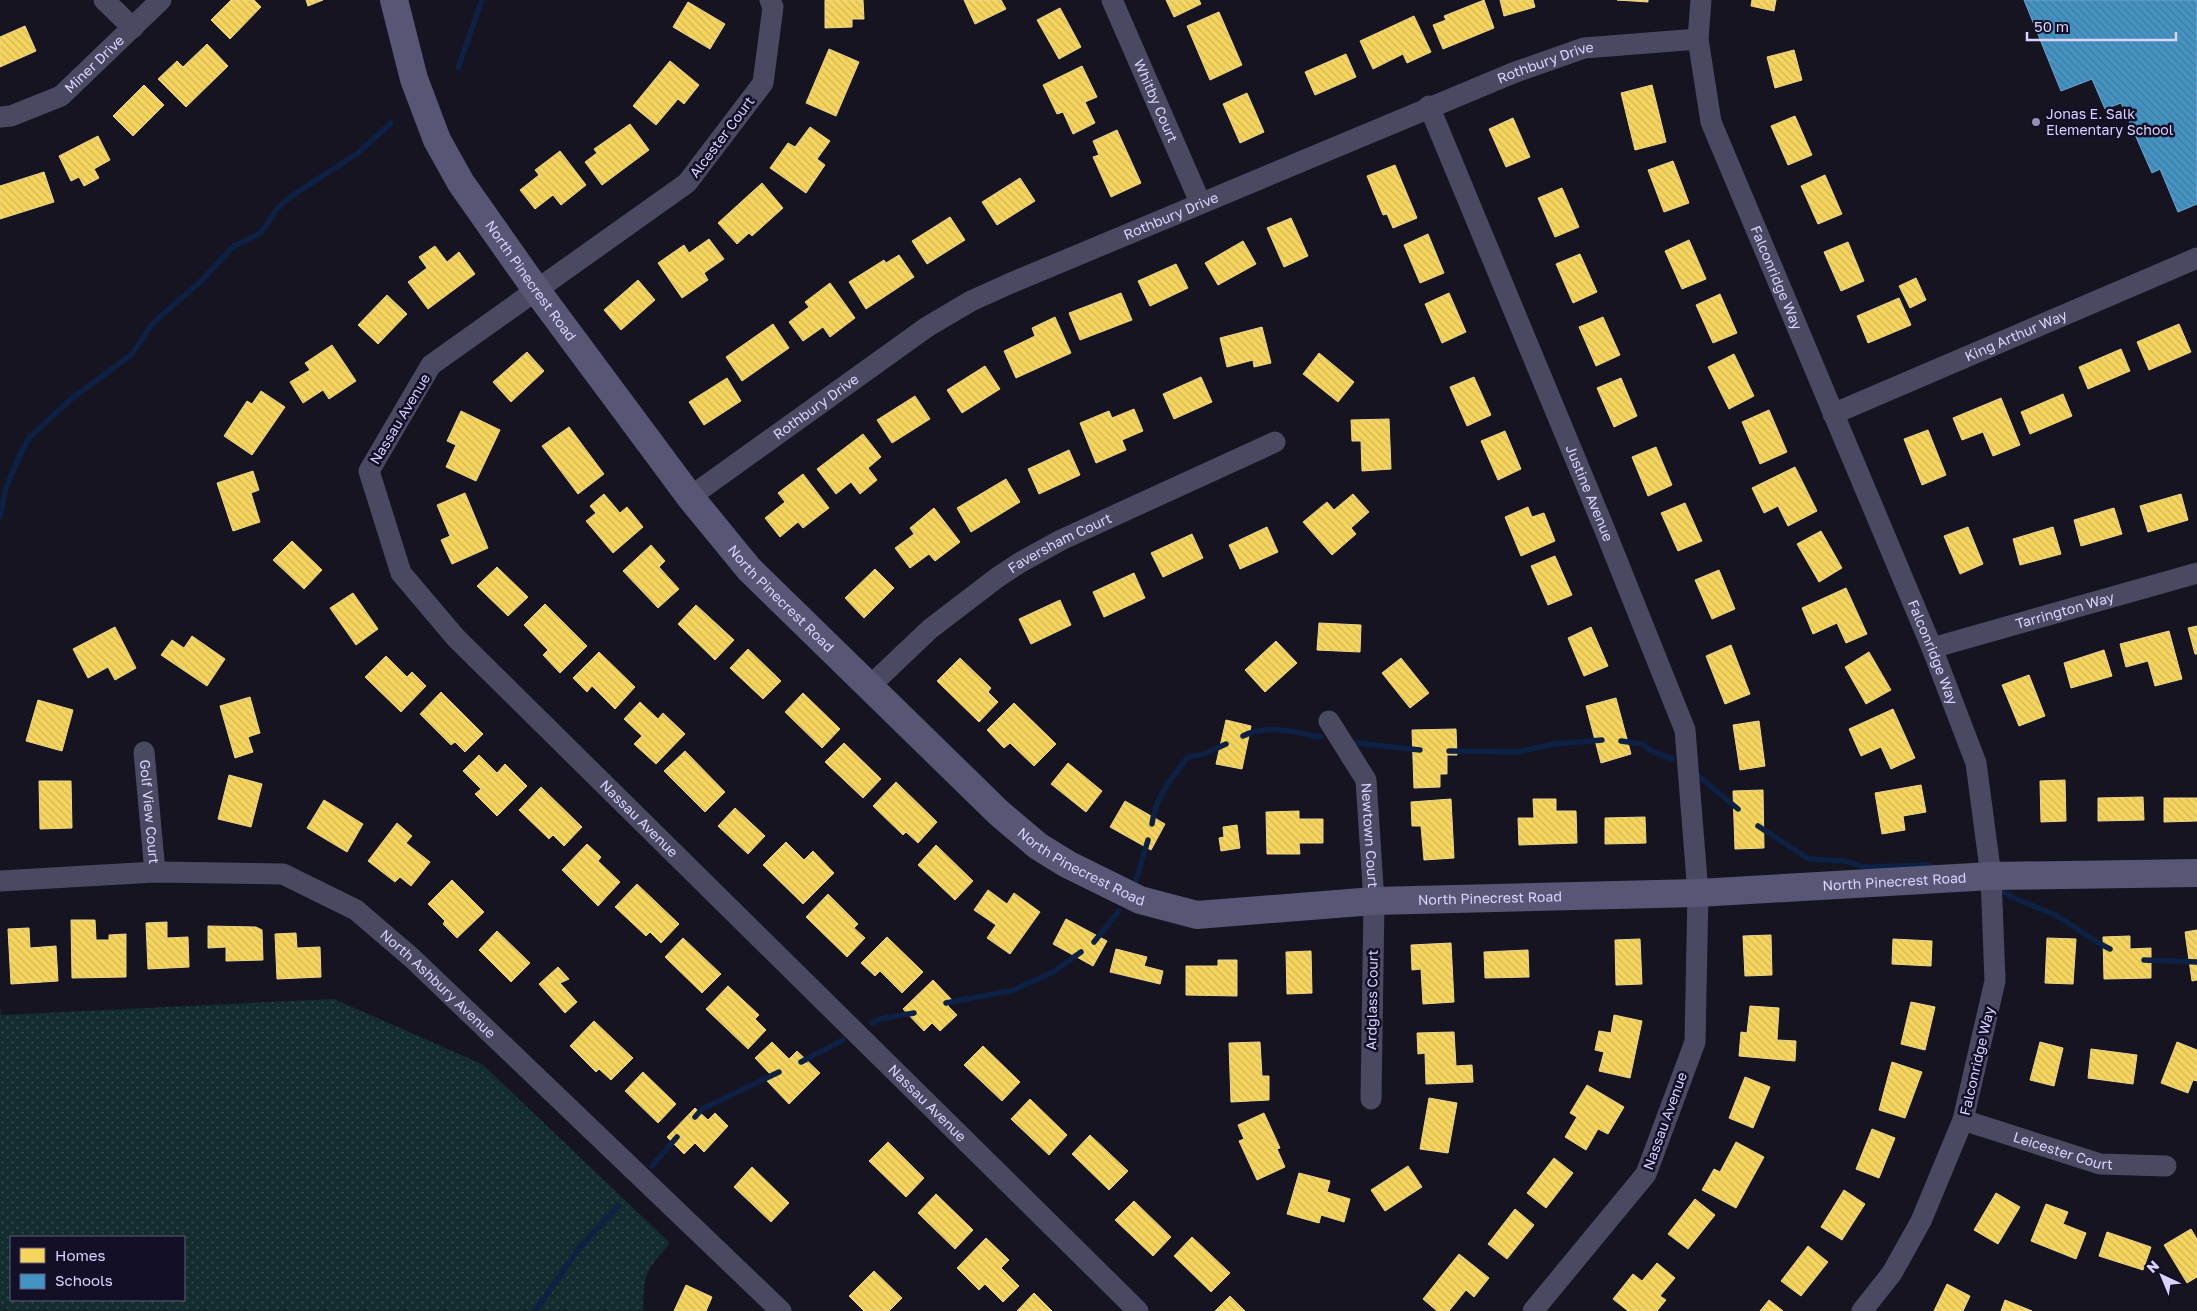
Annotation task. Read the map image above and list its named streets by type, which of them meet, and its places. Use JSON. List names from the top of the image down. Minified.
{"streets":{"street":["Miner Drive","Rothbury Drive","Whitby Court","Alcester Court","Falconridge Way","North Pinecrest Road","King Arthur Way","Nassau Avenue","Justine Avenue","Faversham Court","Tarrington Way","Golf View Court","Newtown Court","North Ashbury Avenue","Ardglass Court","Leicester Court"]},"crossings":[["Rothbury Drive","Whitby Court"],["Rothbury Drive","Falconridge Way"],["Rothbury Drive","North Pinecrest Road"],["Rothbury Drive","Justine Avenue"],["Alcester Court","North Pinecrest Road"],["Alcester Court","Nassau Avenue"],["Falconridge Way","North Pinecrest Road"],["Falconridge Way","King Arthur Way"],["Falconridge Way","Tarrington Way"],["Falconridge Way","Leicester Court"],["North Pinecrest Road","Nassau Avenue"],["North Pinecrest Road","Justine Avenue"],["North Pinecrest Road","Faversham Court"],["North Pinecrest Road","Newtown Court"],["North Pinecrest Road","Ardglass Court"],["Nassau Avenue","Justine Avenue"],["Golf View Court","North Ashbury Avenue"],["Newtown Court","Ardglass Court"]],"places":["Jonas E. Salk Elementary School"],"legend":["Homes","Schools"],"scale_bar":"50 m","north":"top left"}
